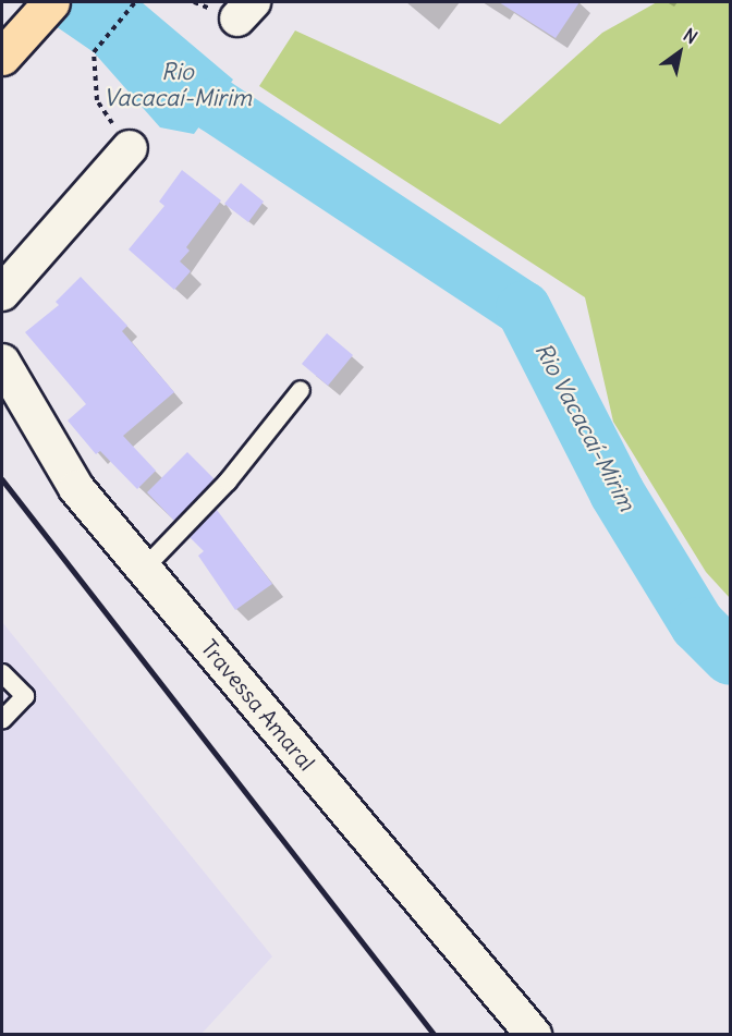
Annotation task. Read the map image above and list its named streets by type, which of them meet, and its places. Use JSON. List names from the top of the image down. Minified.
{"streets":{"street":["Travessa Amaral"]},"water":["Rio Vacacaí-Mirim"],"north":"top right"}
